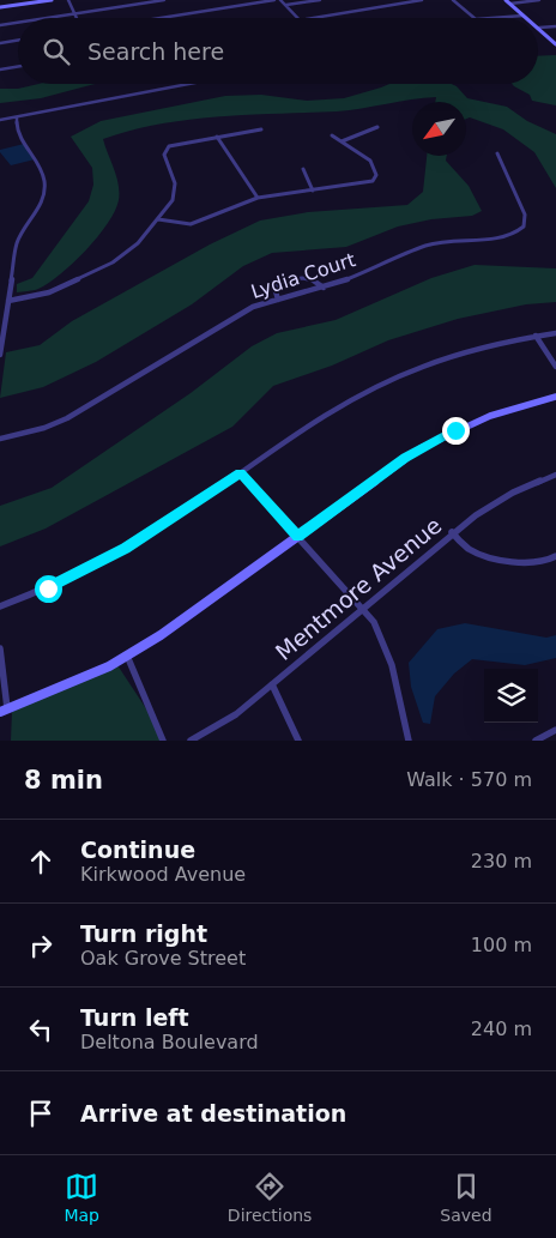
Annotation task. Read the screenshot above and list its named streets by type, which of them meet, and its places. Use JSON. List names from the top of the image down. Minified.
{"streets":{"street":["Lydia Court","Mentmore Avenue"]},"north":"bottom left","page":{"search":"Search here","heading":["8 min","Walk · 570 m"],"list":[["Continue","Kirkwood Avenue","230 m"],["Turn right","Oak Grove Street","100 m"],["Turn left","Deltona Boulevard","240 m"],"Arrive at destination"],"nav":["Map","Directions","Saved"]}}
